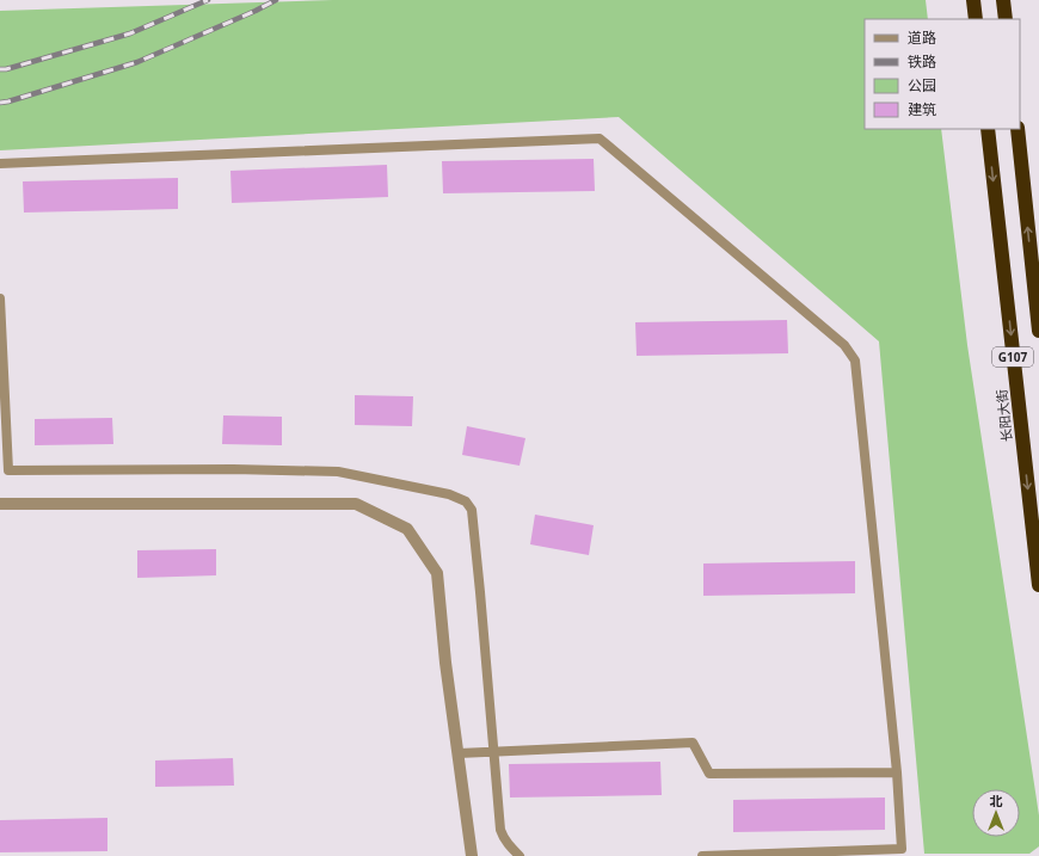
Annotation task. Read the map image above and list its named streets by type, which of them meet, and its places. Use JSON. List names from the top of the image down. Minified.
{"streets":{"highway":["G107","长阳大街"]},"legend":["道路","铁路","公园","建筑"],"north":"top"}
